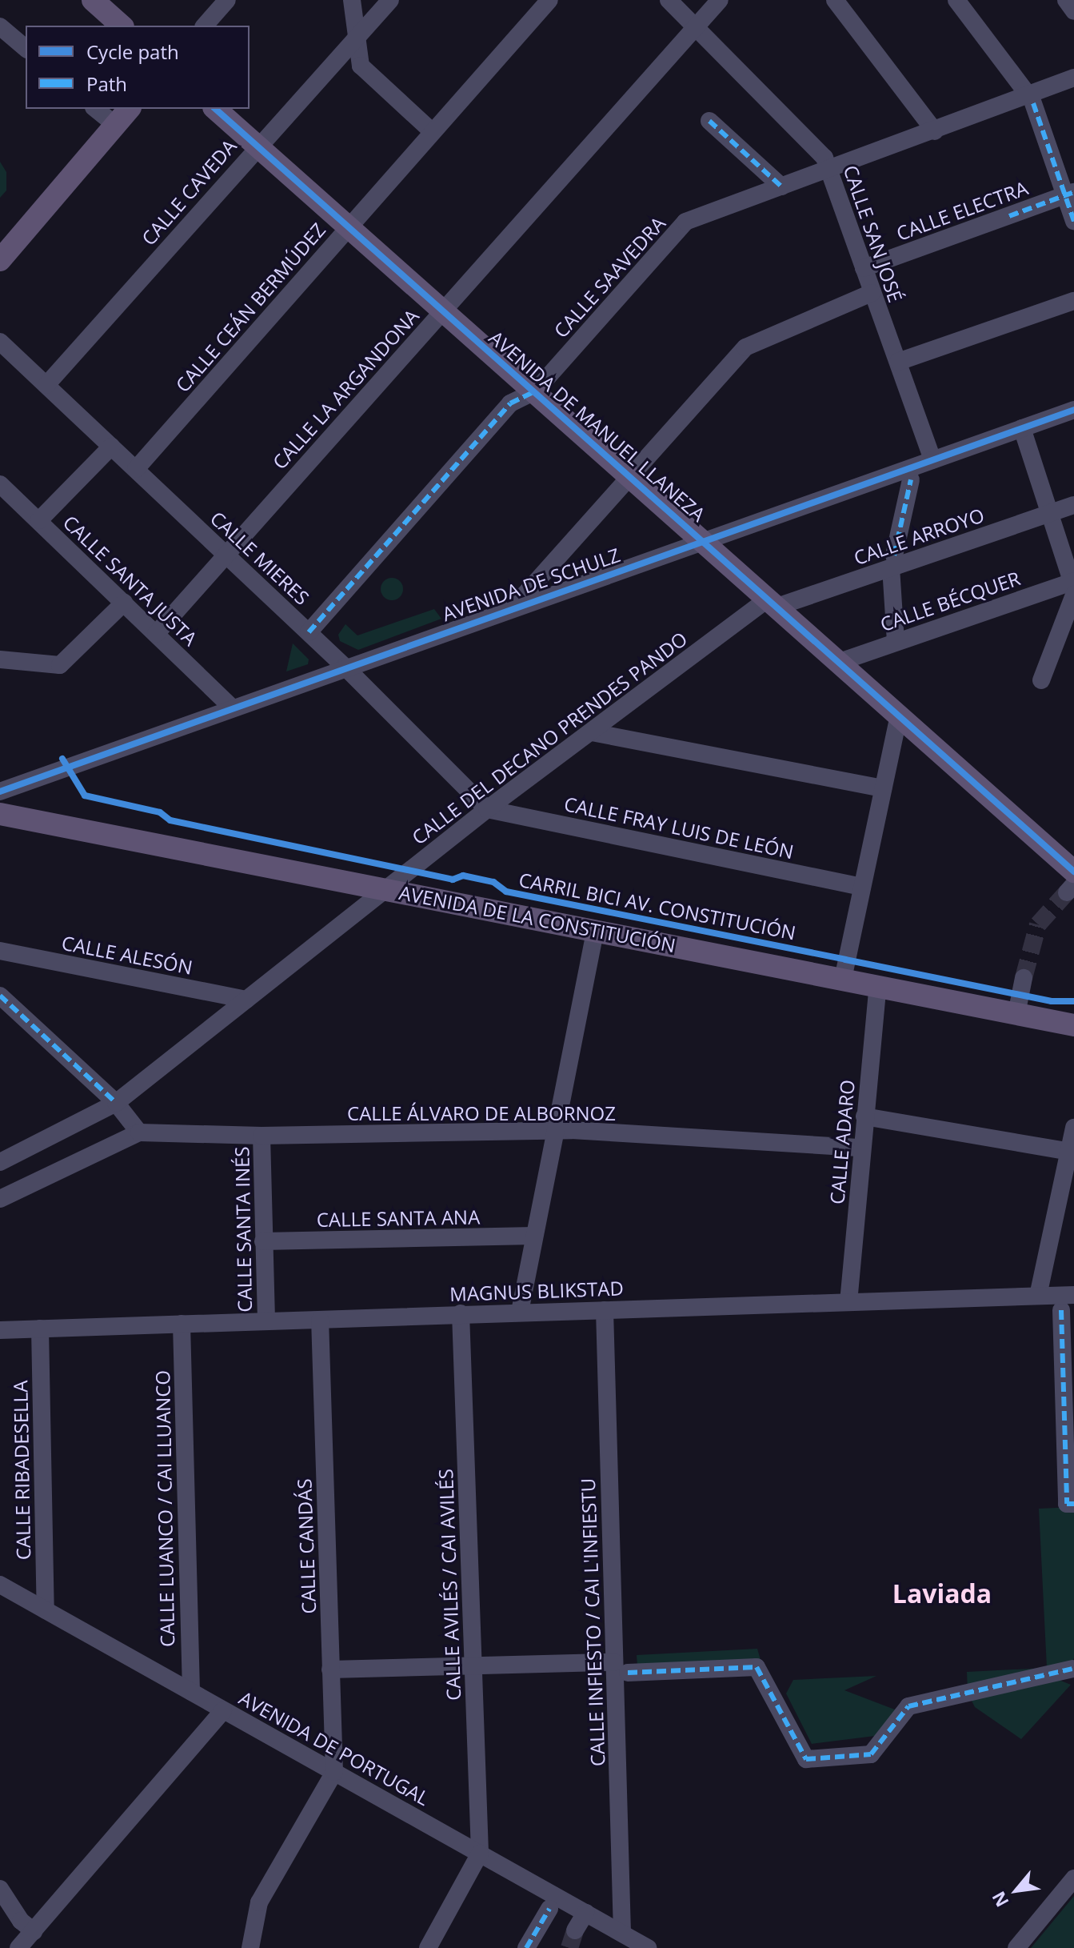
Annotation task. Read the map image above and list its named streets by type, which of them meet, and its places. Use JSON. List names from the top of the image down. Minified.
{"streets":{"main road":["AVENIDA DE MANUEL LLANEZA","AVENIDA DE LA CONSTITUCIÓN"],"street":["CALLE CAVEDA","CALLE ELECTRA","CALLE SAN JOSÉ","CALLE SAAVEDRA","CALLE CEÁN BERMÚDEZ","CALLE LA ARGANDONA","CALLE ARROYO","CALLE MIERES","CALLE SANTA JUSTA","AVENIDA DE SCHULZ","CALLE BÉCQUER","CALLE DEL DECANO PRENDES PANDO","CALLE FRAY LUIS DE LEÓN","CALLE ALESÓN","CALLE ÁLVARO DE ALBORNOZ","CALLE ADARO","CALLE SANTA ANA","CALLE SANTA INÉS","MAGNUS BLIKSTAD","CALLE RIBADESELLA","CALLE LUANCO / CAI LLUANCO","CALLE CANDÁS","CALLE AVILÉS / CAI AVILÉS","CALLE INFIESTO / CAI L'INFIESTU","AVENIDA DE PORTUGAL"],"cycle path":["CARRIL BICI AV. CONSTITUCIÓN"]},"crossings":[["CALLE CAVEDA","AVENIDA DE MANUEL LLANEZA"],["CALLE CAVEDA","CALLE MIERES"],["CALLE ELECTRA","CALLE SAN JOSÉ"],["CALLE SAN JOSÉ","CALLE SAAVEDRA"],["CALLE SAN JOSÉ","CALLE LA ARGANDONA"],["CALLE SAN JOSÉ","AVENIDA DE SCHULZ"],["CALLE SAAVEDRA","AVENIDA DE MANUEL LLANEZA"],["CALLE SAAVEDRA","CALLE MIERES"],["CALLE CEÁN BERMÚDEZ","AVENIDA DE MANUEL LLANEZA"],["CALLE CEÁN BERMÚDEZ","CALLE MIERES"],["CALLE LA ARGANDONA","AVENIDA DE MANUEL LLANEZA"],["CALLE LA ARGANDONA","CALLE MIERES"],["CALLE LA ARGANDONA","CALLE SANTA JUSTA"],["AVENIDA DE MANUEL LLANEZA","CALLE ARROYO"],["AVENIDA DE MANUEL LLANEZA","AVENIDA DE SCHULZ"],["AVENIDA DE MANUEL LLANEZA","CALLE BÉCQUER"],["AVENIDA DE MANUEL LLANEZA","CALLE DEL DECANO PRENDES PANDO"],["CALLE ARROYO","CALLE DEL DECANO PRENDES PANDO"],["CALLE MIERES","AVENIDA DE SCHULZ"],["CALLE MIERES","CALLE DEL DECANO PRENDES PANDO"],["CALLE MIERES","CALLE FRAY LUIS DE LEÓN"],["CALLE SANTA JUSTA","AVENIDA DE SCHULZ"],["CALLE DEL DECANO PRENDES PANDO","CALLE FRAY LUIS DE LEÓN"],["CALLE DEL DECANO PRENDES PANDO","AVENIDA DE LA CONSTITUCIÓN"],["CALLE DEL DECANO PRENDES PANDO","CALLE ALESÓN"],["AVENIDA DE LA CONSTITUCIÓN","CALLE ADARO"],["CALLE ÁLVARO DE ALBORNOZ","CALLE ADARO"],["CALLE ÁLVARO DE ALBORNOZ","CALLE SANTA INÉS"],["CALLE ADARO","MAGNUS BLIKSTAD"],["CALLE SANTA ANA","CALLE SANTA INÉS"],["CALLE SANTA INÉS","MAGNUS BLIKSTAD"],["MAGNUS BLIKSTAD","CALLE RIBADESELLA"],["MAGNUS BLIKSTAD","CALLE LUANCO / CAI LLUANCO"],["MAGNUS BLIKSTAD","CALLE CANDÁS"],["MAGNUS BLIKSTAD","CALLE AVILÉS / CAI AVILÉS"],["MAGNUS BLIKSTAD","CALLE INFIESTO / CAI L'INFIESTU"],["CALLE RIBADESELLA","AVENIDA DE PORTUGAL"],["CALLE LUANCO / CAI LLUANCO","AVENIDA DE PORTUGAL"],["CALLE CANDÁS","AVENIDA DE PORTUGAL"],["CALLE AVILÉS / CAI AVILÉS","AVENIDA DE PORTUGAL"],["CALLE INFIESTO / CAI L'INFIESTU","AVENIDA DE PORTUGAL"]],"districts":["Laviada"],"legend":["Cycle path","Path"],"north":"bottom left"}
